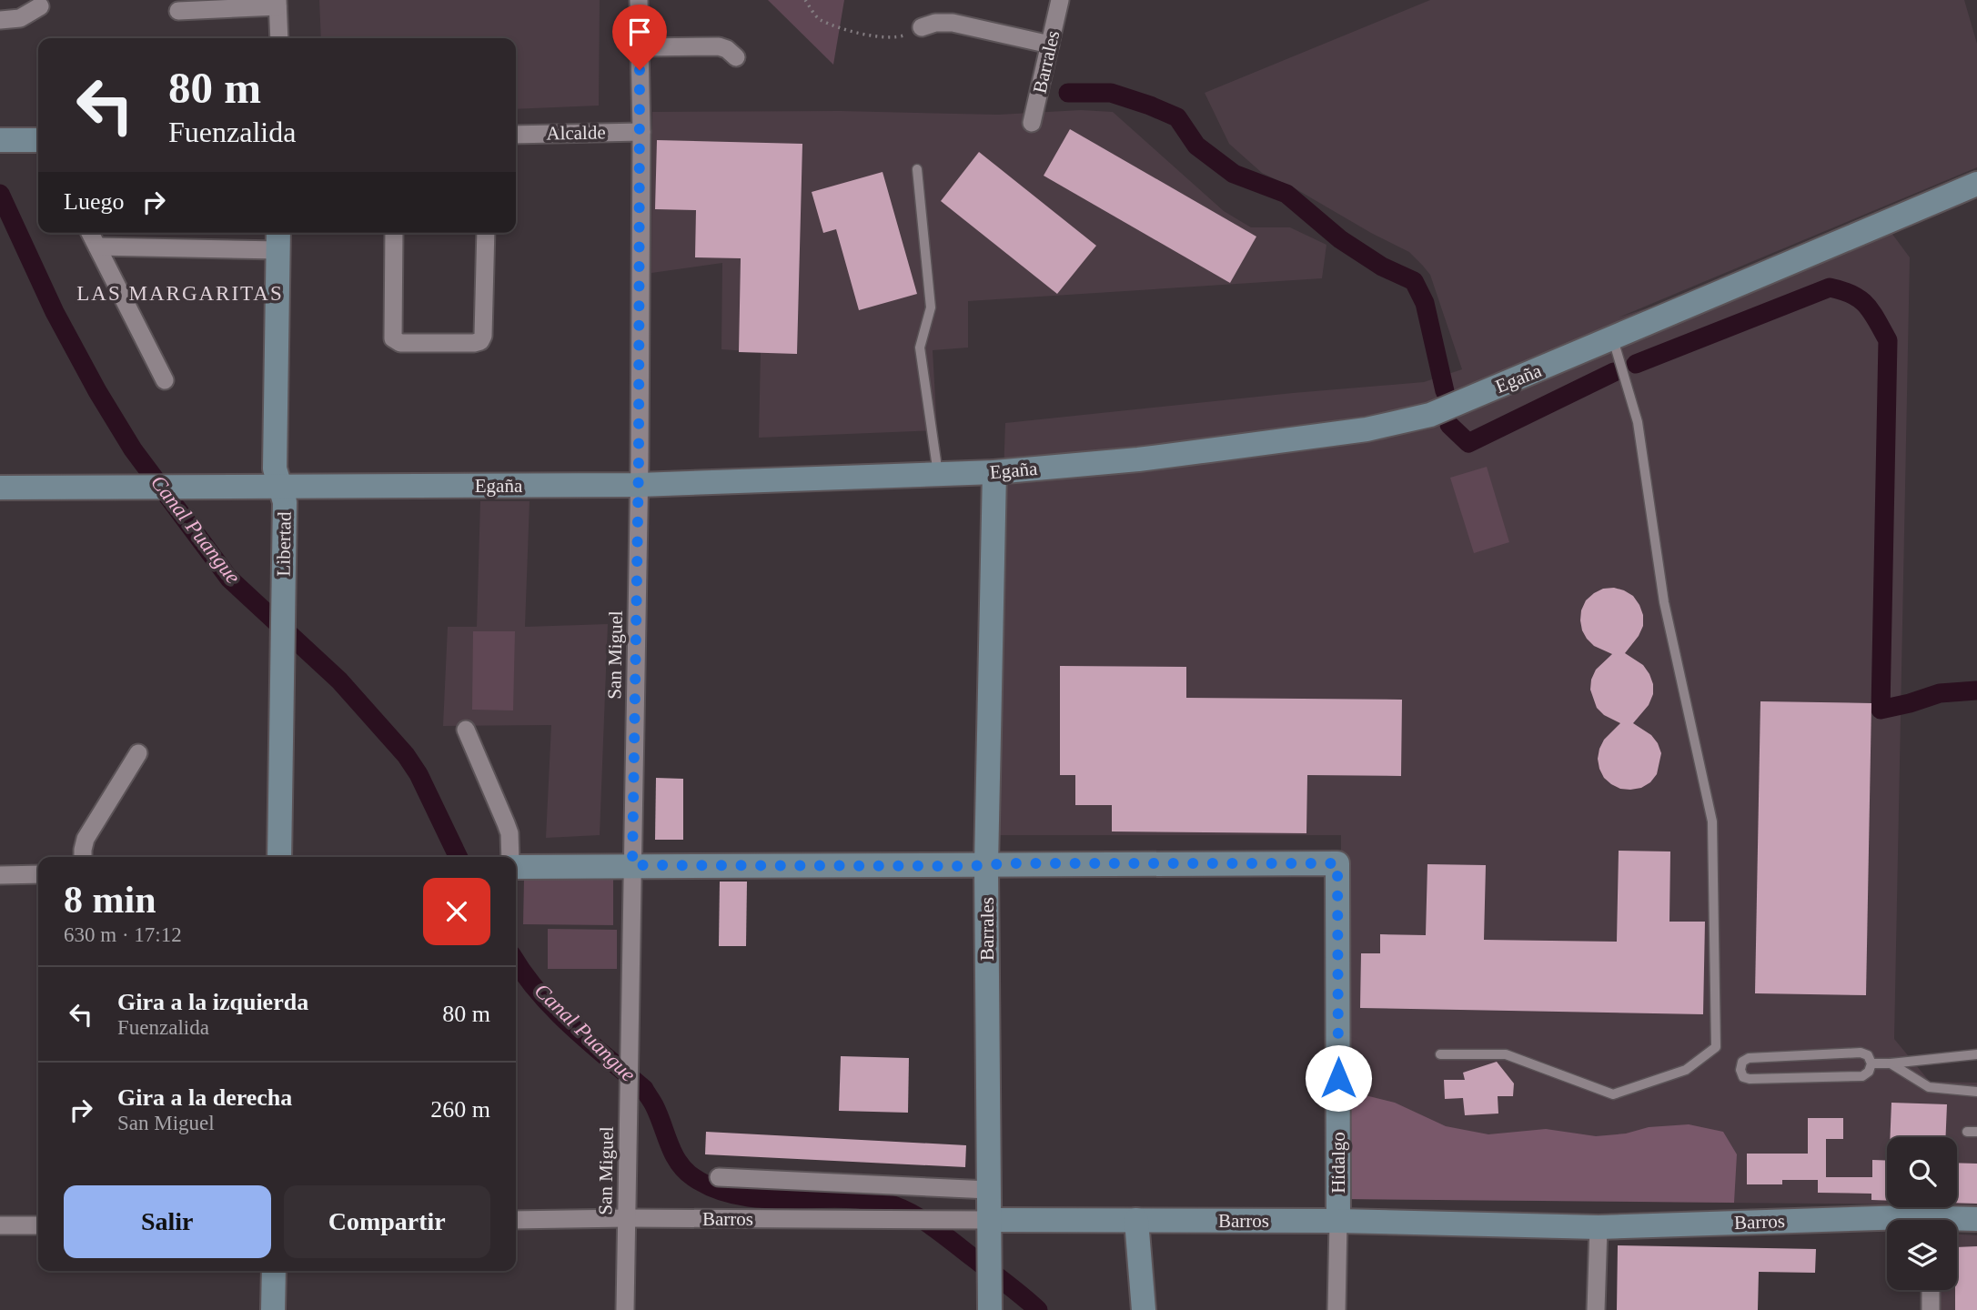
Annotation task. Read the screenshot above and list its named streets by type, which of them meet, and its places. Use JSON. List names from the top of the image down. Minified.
{"streets":{"street":["Barrales","Alcalde","Egaña","Libertad","San Miguel","Hidalgo","Barros"]},"crossings":[["Barrales","Egaña"],["Barrales","Hidalgo"],["Barrales","Barros"],["Alcalde","San Miguel"],["Egaña","Libertad"],["Egaña","San Miguel"],["San Miguel","Barros"],["Hidalgo","Barros"]],"districts":["LAS MARGARITAS"],"water":["Canal Puangue"],"page":{"turn":["80 m","Fuenzalida"],"then":"Luego","heading":["8 min","630 m · 17:12"],"list":[{"name":"Gira a la izquierda","note":"Fuenzalida","value":"80 m"},{"name":"Gira a la derecha","note":"San Miguel","value":"260 m"}],"buttons":["Salir","Compartir"]}}
